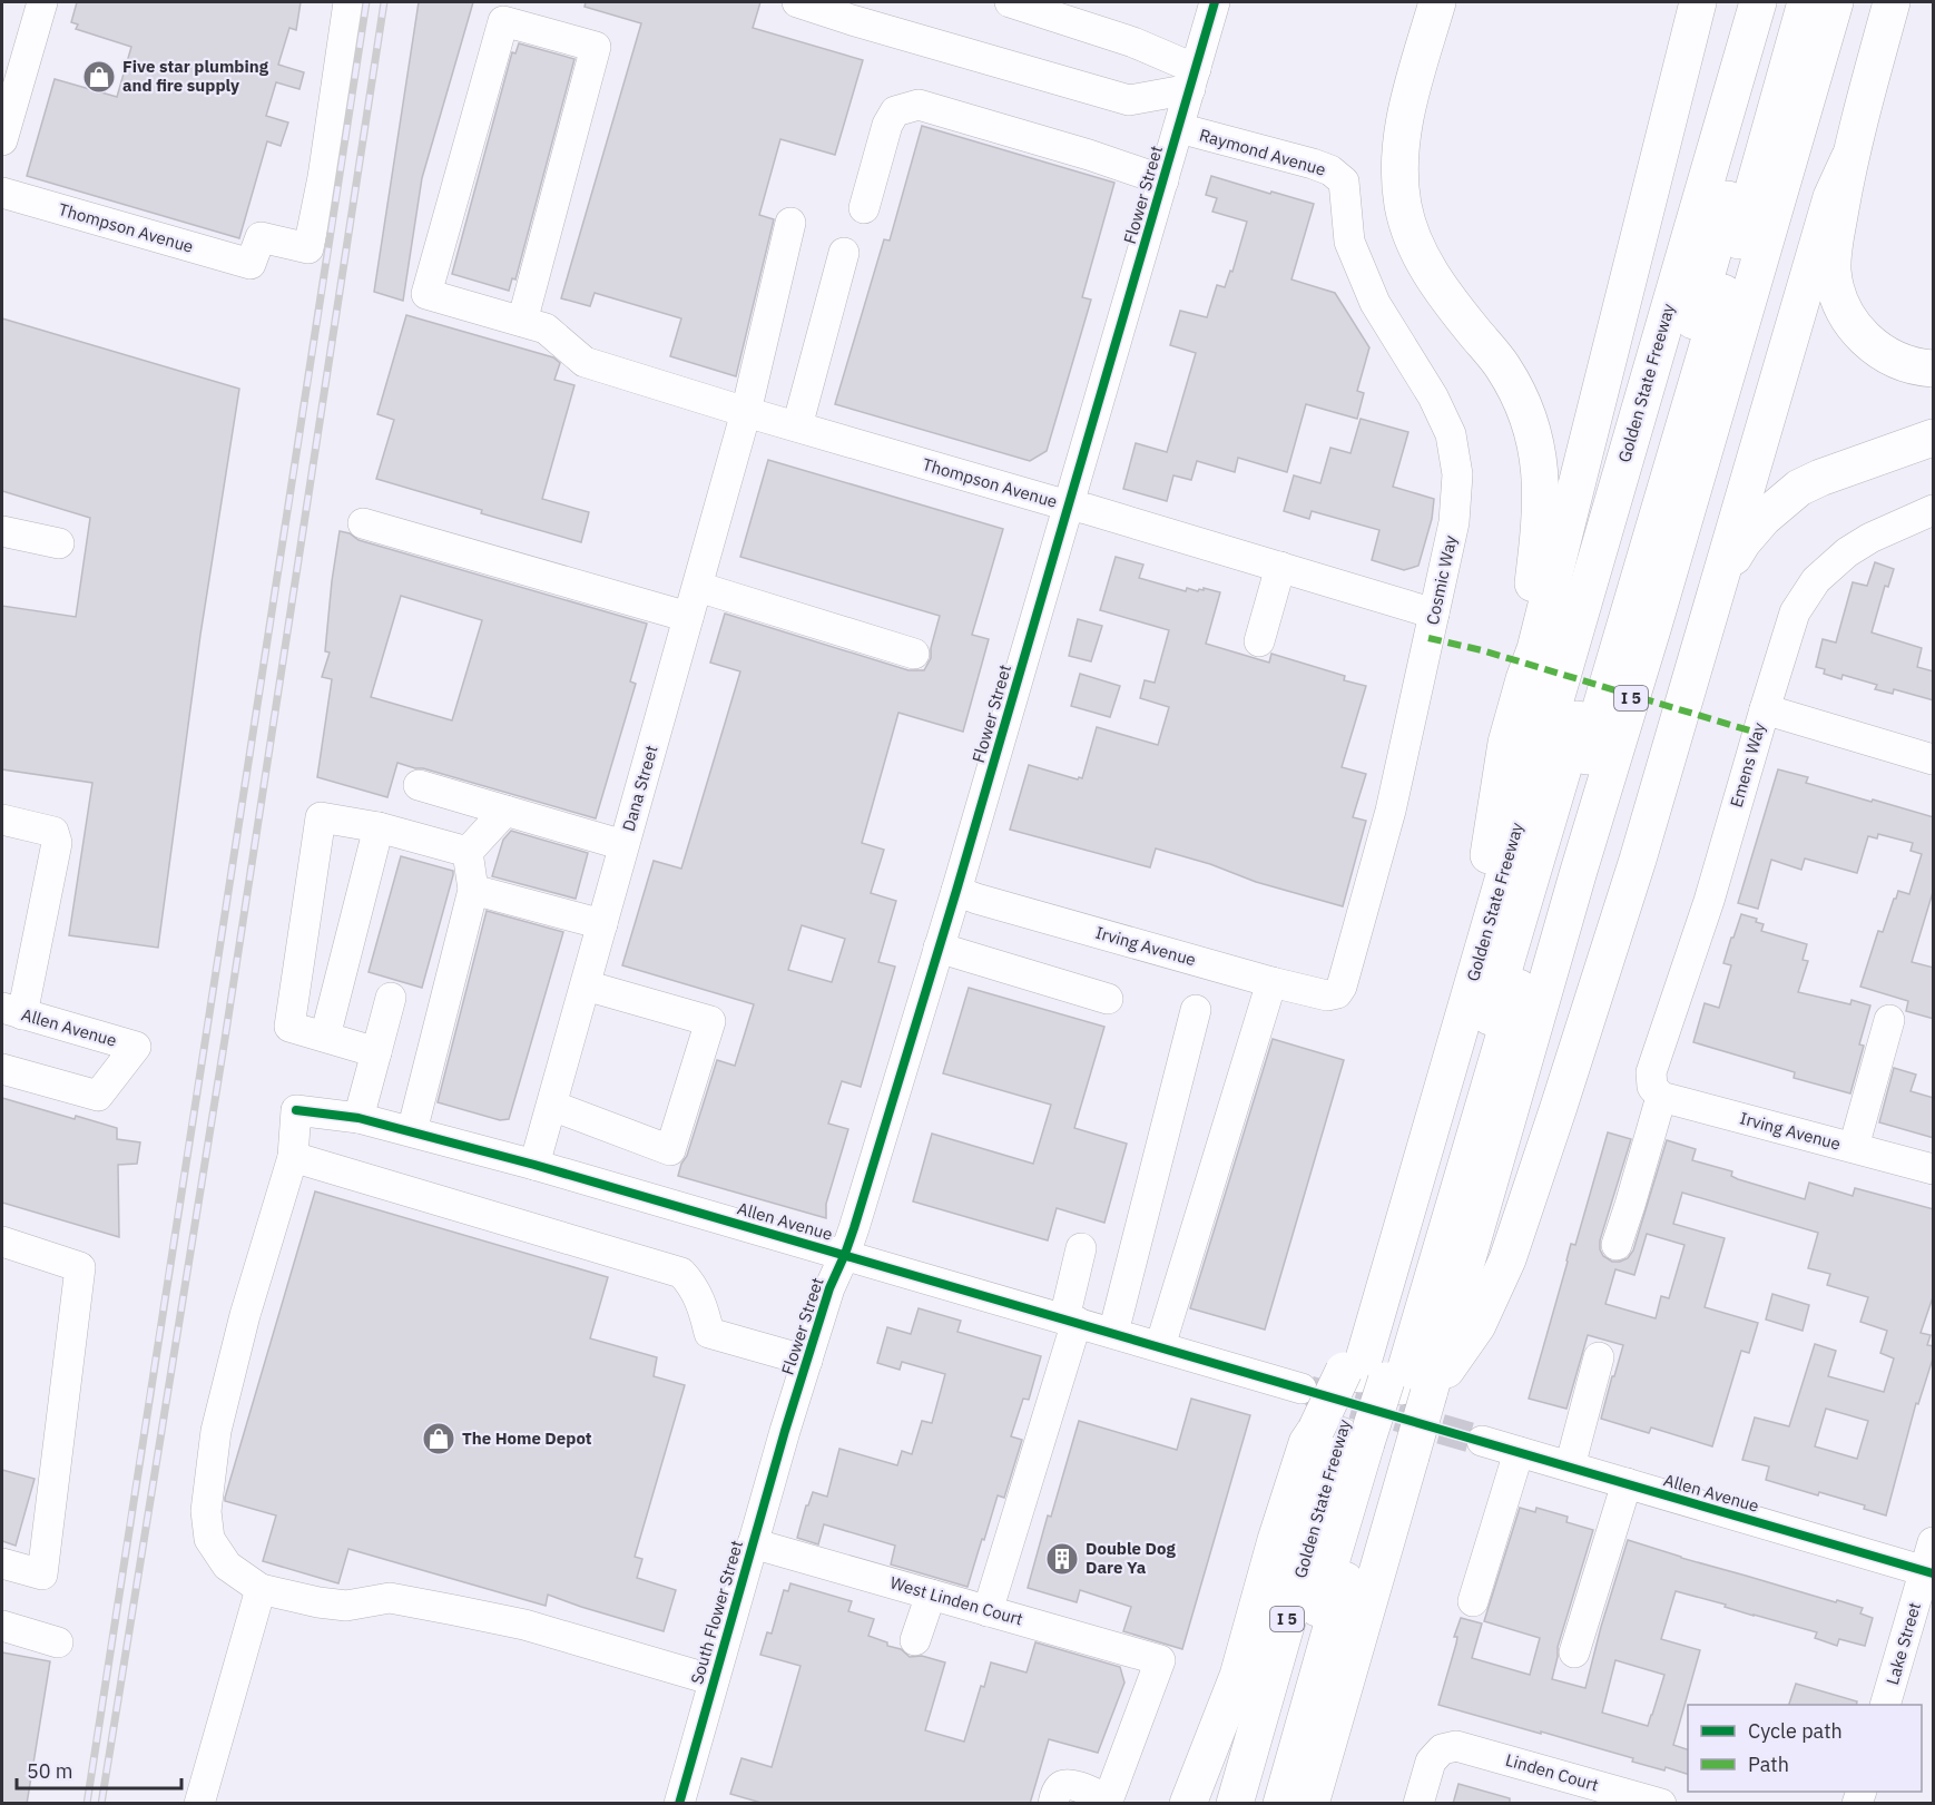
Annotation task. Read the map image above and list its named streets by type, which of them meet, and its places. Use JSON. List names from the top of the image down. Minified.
{"streets":{"highway":["Golden State Freeway","I 5"],"street":["Raymond Avenue","Flower Street","Thompson Avenue","Cosmic Way","Emens Way","Dana Street","Irving Avenue","Allen Avenue","West Linden Court","South Flower Street","Lake Street","Linden Court"]},"crossings":[["Raymond Avenue","Flower Street"],["Raymond Avenue","Cosmic Way"],["Flower Street","Thompson Avenue"],["Flower Street","Irving Avenue"],["Flower Street","Allen Avenue"],["Flower Street","South Flower Street"],["Thompson Avenue","Cosmic Way"],["Thompson Avenue","Dana Street"],["Cosmic Way","Irving Avenue"],["Emens Way","Irving Avenue"],["Dana Street","Allen Avenue"],["Allen Avenue","Lake Street"],["West Linden Court","South Flower Street"]],"places":{"shop":["Five star plumbing and fire supply","The Home Depot"],"building":["Double Dog Dare Ya"]},"legend":["Cycle path","Path"],"scale_bar":"50 m"}
